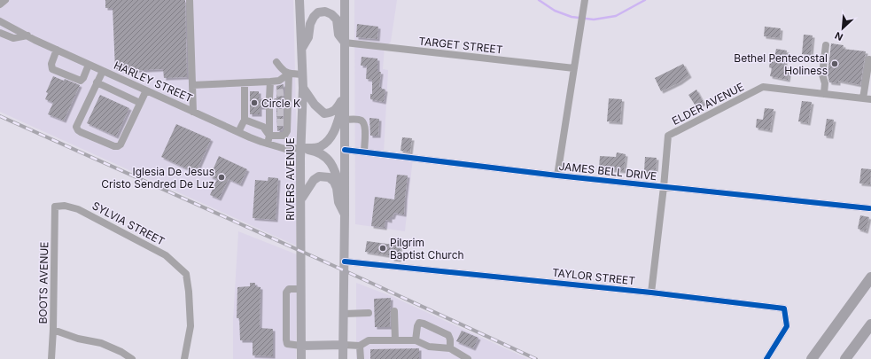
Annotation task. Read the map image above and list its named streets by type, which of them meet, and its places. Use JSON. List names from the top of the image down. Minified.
{"streets":{"main road":["RIVERS AVENUE"],"street":["TARGET STREET","HARLEY STREET","ELDER AVENUE","JAMES BELL DRIVE","SYLVIA STREET","TAYLOR STREET","BOOTS AVENUE"]},"crossings":[["HARLEY STREET","RIVERS AVENUE"],["ELDER AVENUE","JAMES BELL DRIVE"],["ELDER AVENUE","TAYLOR STREET"],["SYLVIA STREET","BOOTS AVENUE"]],"places":["Bethel Pentecostal Holiness","Circle K","Iglesia De Jesus Cristo Sendred De Luz","Pilgrim Baptist Church"],"north":"bottom left"}
